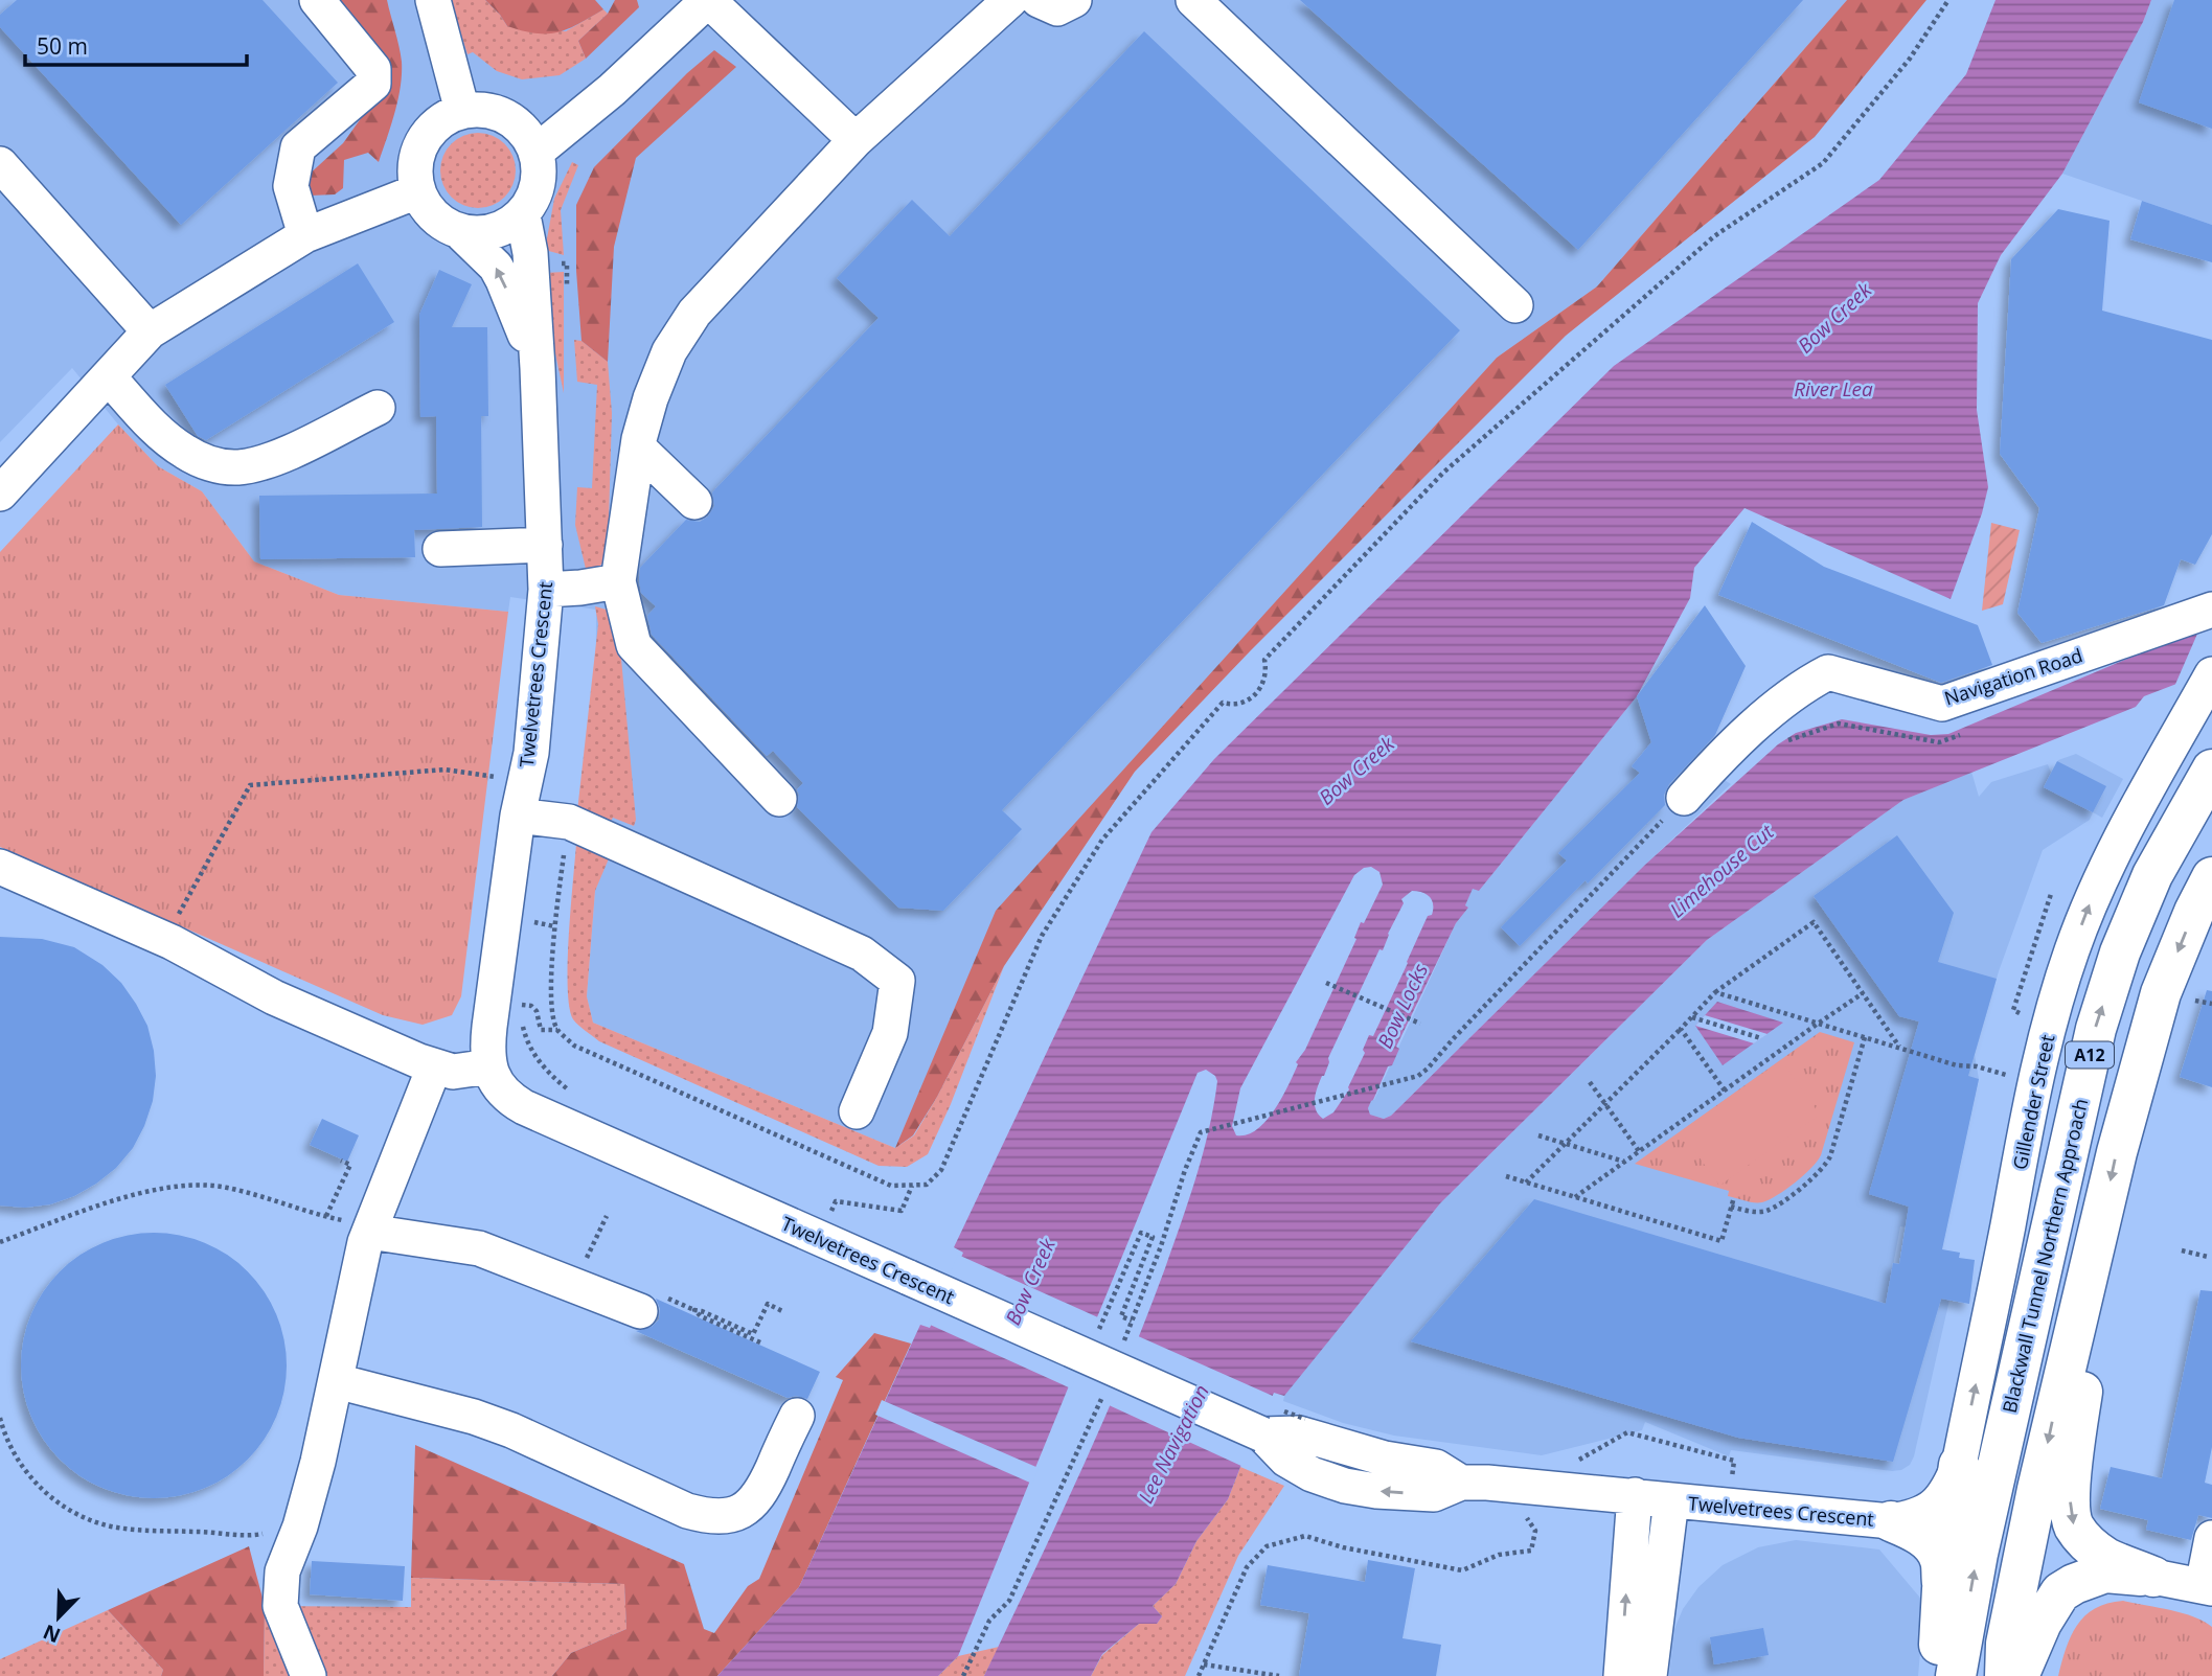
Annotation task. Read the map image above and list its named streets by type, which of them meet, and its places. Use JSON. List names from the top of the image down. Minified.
{"streets":{"highway":["A12","Blackwall Tunnel Northern Approach"],"street":["Twelvetrees Crescent","Navigation Road","Gillender Street"]},"crossings":[["Twelvetrees Crescent","Gillender Street"]],"one_way":["Gillender Street"],"water":["Bow Creek","River Lea","Limehouse Cut","Bow Locks","Lee Navigation"],"scale_bar":"50 m","north":"bottom left"}
